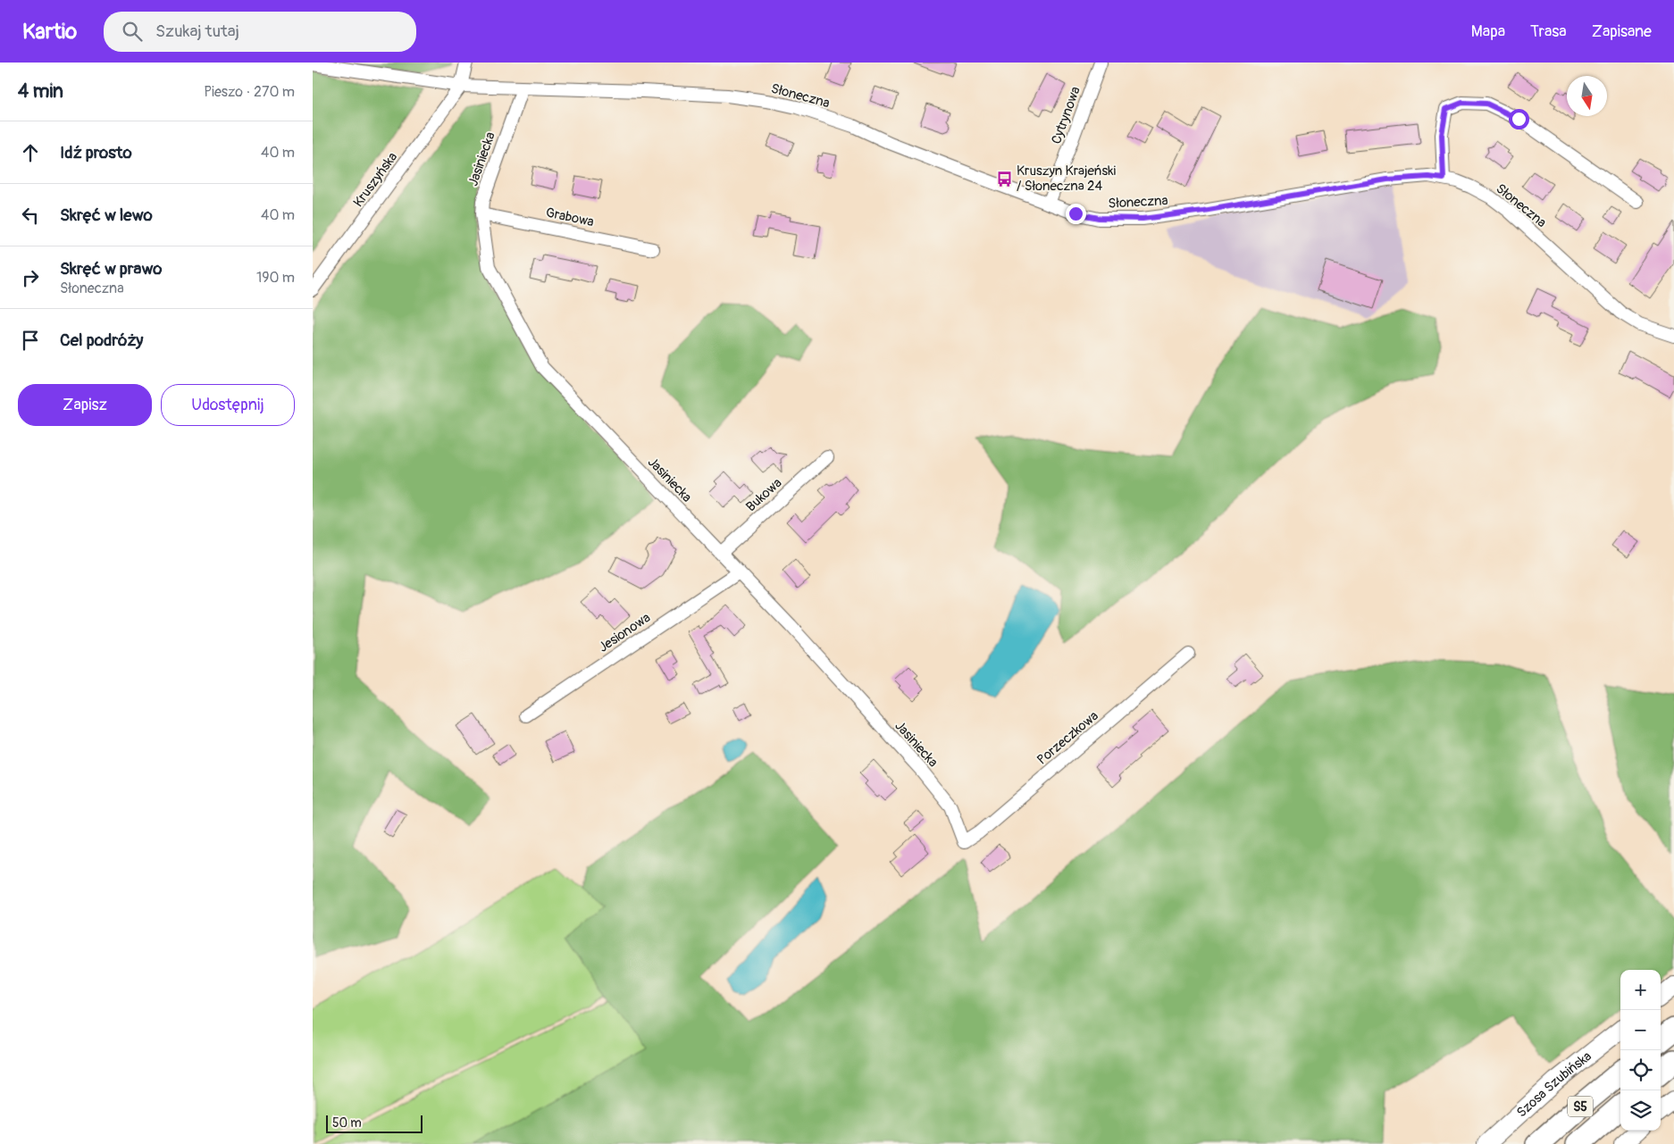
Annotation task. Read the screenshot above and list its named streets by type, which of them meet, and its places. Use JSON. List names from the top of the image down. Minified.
{"streets":{"highway":["S5"],"street":["Słoneczna","Cytrynowa","Jasiniecka","Kruszyńska","Grabowa","Bukowa","Jesionowa","Porzeczkowa","Szosa Szubińska"]},"crossings":[["Słoneczna","Cytrynowa"],["Słoneczna","Jasiniecka"],["Słoneczna","Kruszyńska"],["Jasiniecka","Grabowa"],["Jasiniecka","Bukowa"],["Jasiniecka","Jesionowa"],["Jasiniecka","Porzeczkowa"]],"places":{"bus stop":["Kruszyn Krajeński / Słoneczna 24"]},"scale_bar":"50 m","north":"bottom","page":{"header":"Kartio","search":"Szukaj tutaj","nav":["Mapa","Trasa","Zapisane"],"heading":["4 min","Pieszo · 270 m"],"list":[["Idź prosto","40 m"],["Skręć w lewo","40 m"],["Skręć w prawo","Słoneczna","190 m"],"Cel podróży"],"buttons":["Zapisz","Udostępnij"],"map_buttons":["+","−"],"scale":"50 m"}}
